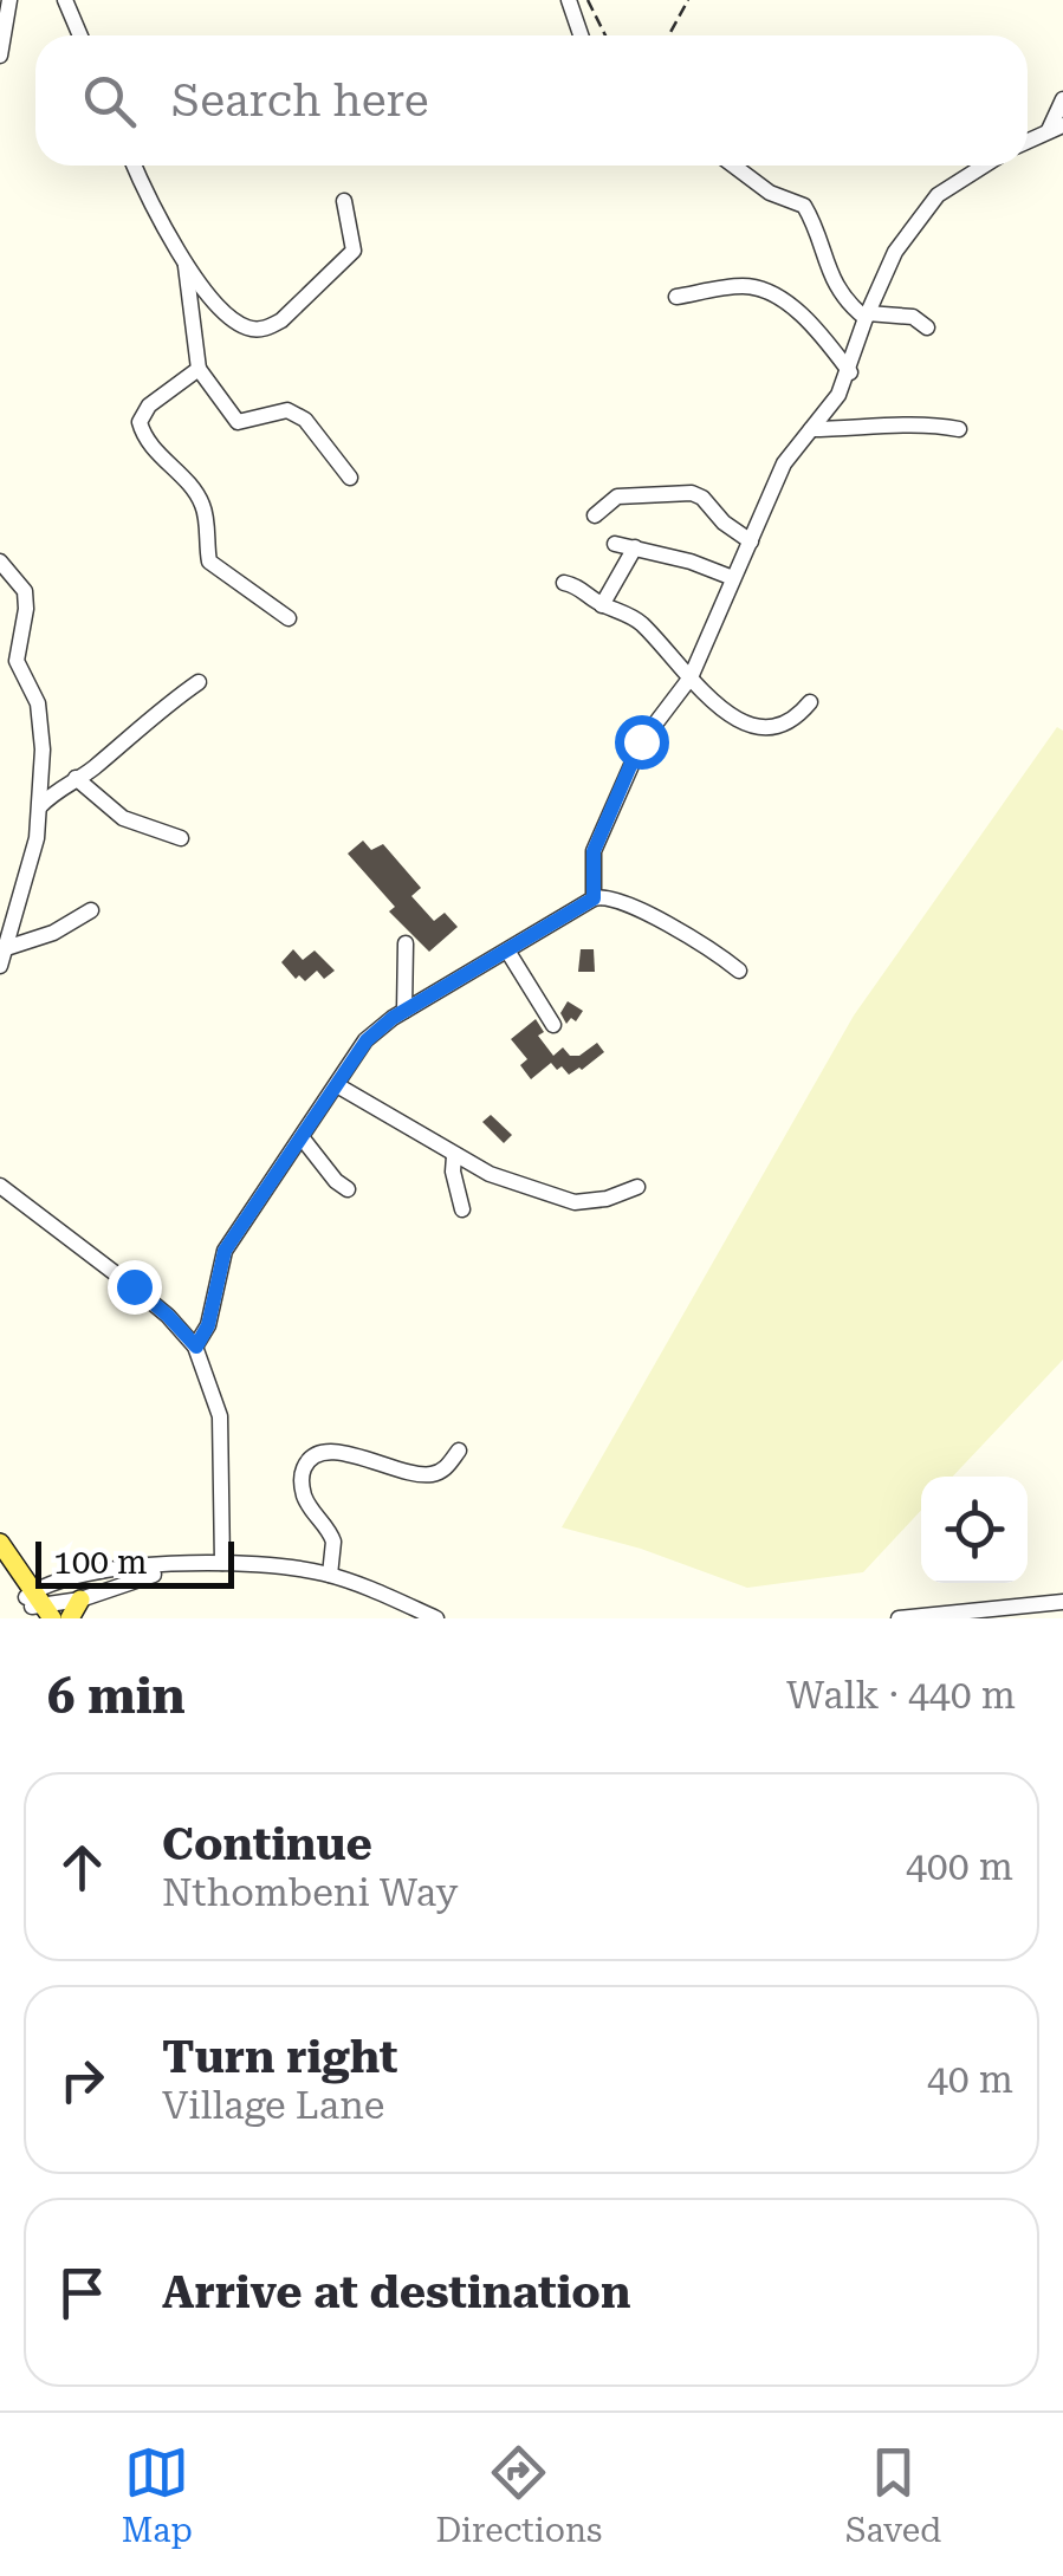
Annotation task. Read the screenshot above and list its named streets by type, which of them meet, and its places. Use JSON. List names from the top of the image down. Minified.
{"scale_bar":"100 m","page":{"search":"Search here","scale":"100 m","heading":["6 min","Walk · 440 m"],"list":[["Continue","Nthombeni Way","400 m"],["Turn right","Village Lane","40 m"],"Arrive at destination"],"nav":["Map","Directions","Saved"]}}
